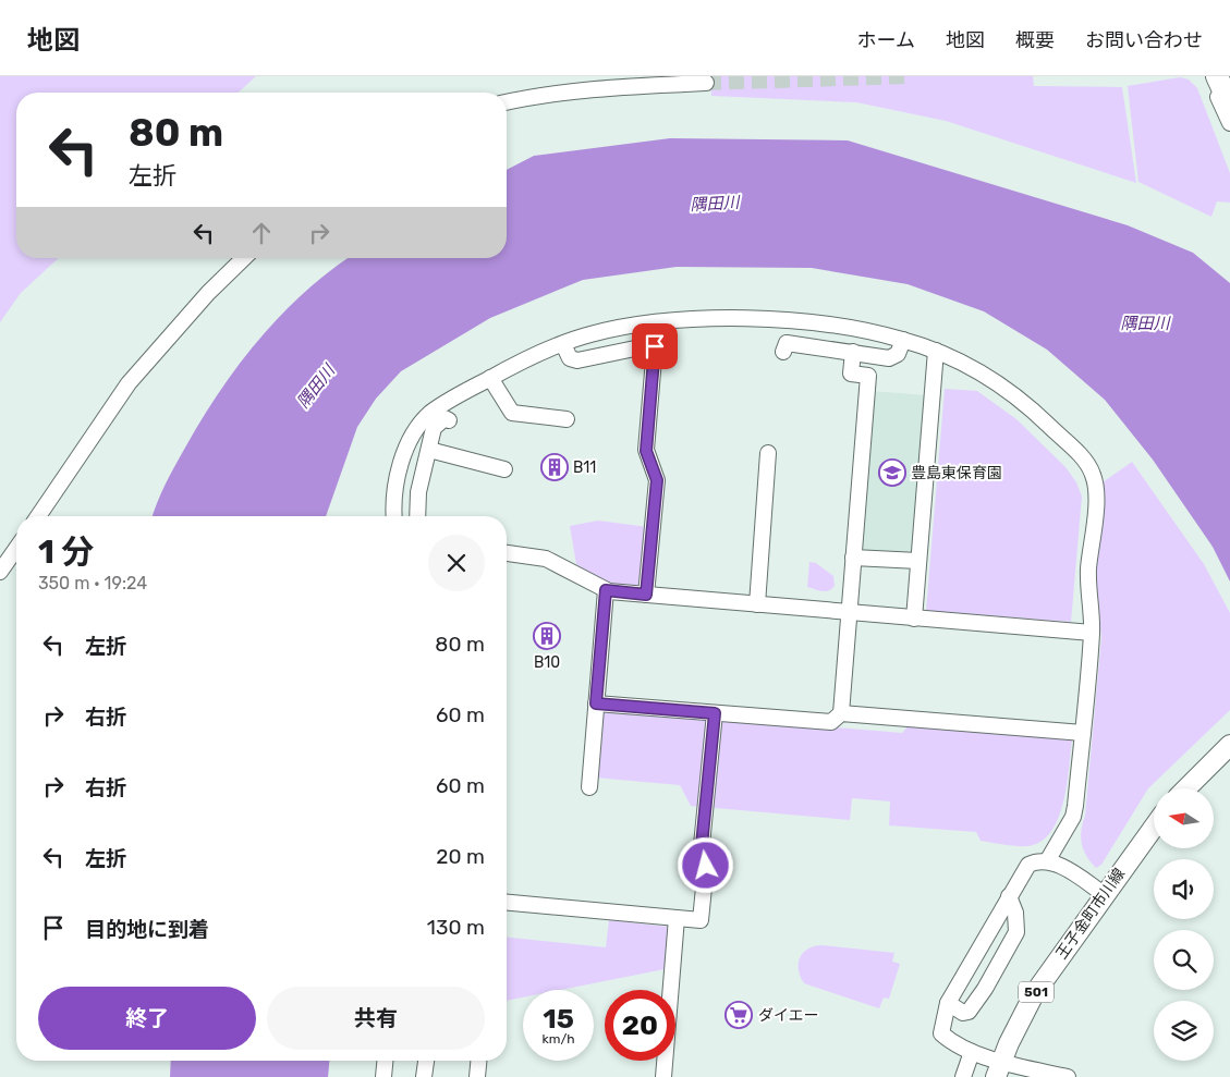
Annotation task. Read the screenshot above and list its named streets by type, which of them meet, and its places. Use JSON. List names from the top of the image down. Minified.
{"streets":{"main road":["王子金町市川線","501"]},"water":["隅田川"],"places":{"building":["B11","B10"],"school or university":["豊島東保育園"],"supermarket":["ダイエー"]},"north":"left","page":{"header":"地図","nav":["ホーム","地図","概要","お問い合わせ"],"turn":["80 m","左折"],"heading":["1 分","350 m · 19:24"],"list":[{"name":"左折","value":"80 m"},{"name":"右折","value":"60 m"},{"name":"右折","value":"60 m"},{"name":"左折","value":"20 m"},{"name":"目的地に到着","value":"130 m"}],"buttons":["終了","共有"],"speed":"15 km/h","limit":"20"}}
